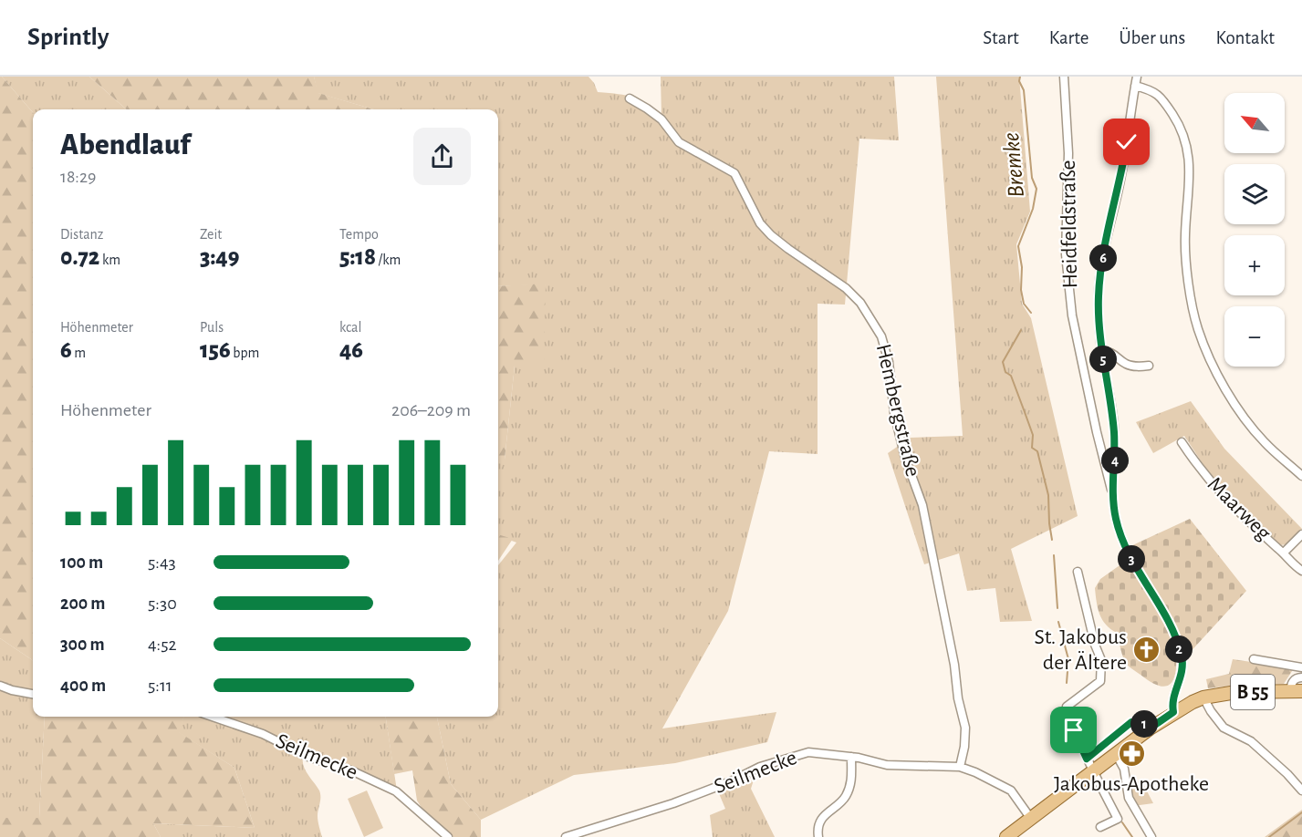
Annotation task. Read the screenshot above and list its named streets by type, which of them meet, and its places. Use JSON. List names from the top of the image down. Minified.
{"streets":{"main road":["B 55"],"street":["Heidfeldstraße","Hembergstraße","Maarweg","Seilmecke"]},"crossings":[["Hembergstraße","Seilmecke"],["B 55","Seilmecke"]],"water":["Bremke"],"places":{"church":["St. Jakobus der Ältere"],"pharmacy":["Jakobus-Apotheke"]},"north":"top left","page":{"header":"Sprintly","nav":["Start","Karte","Über uns","Kontakt"],"map_buttons":["+","−"],"heading":["Abendlauf","18:29"],"stats":[["Distanz","0.72 km"],["Zeit","3:49"],["Tempo","5:18 /km"],["Höhenmeter","6 m"],["Puls","156 bpm"],["kcal","46"]],"pins":["6","5","4","3","2","1"],"chart":["Höhenmeter","206–209 m"],"list":[{"name":"100 m","note":"5:43"},{"name":"200 m","note":"5:30"},{"name":"300 m","note":"4:52"},{"name":"400 m","note":"5:11"}]}}
